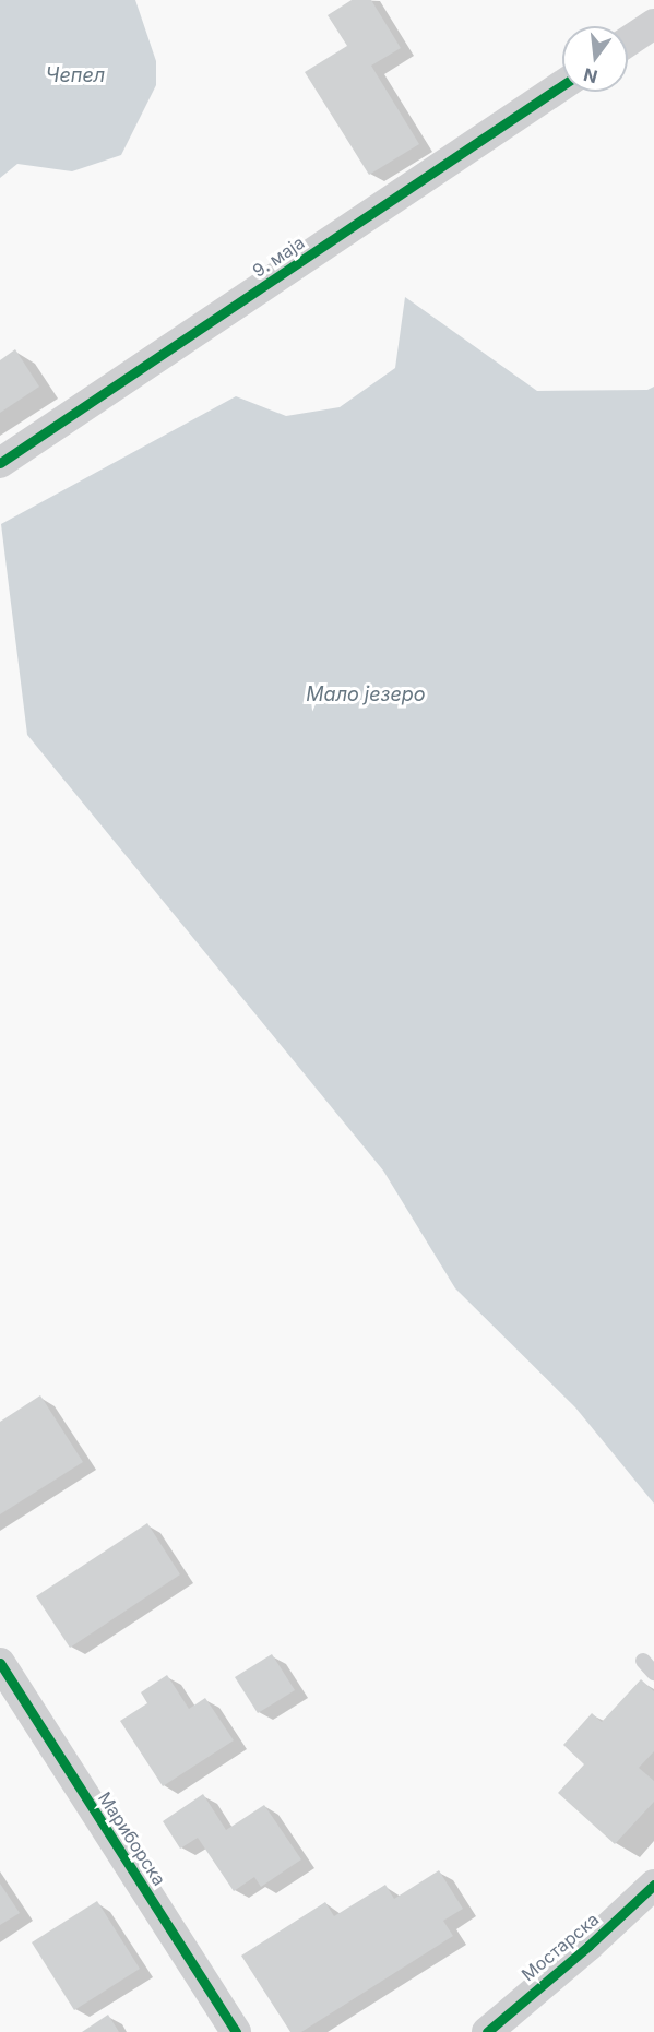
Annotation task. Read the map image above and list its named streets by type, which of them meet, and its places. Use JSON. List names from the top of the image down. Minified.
{"streets":{"street":["9. маја","Мариборска","Мостарска"]},"water":["Чепел","Мало језеро"],"north":"bottom"}
